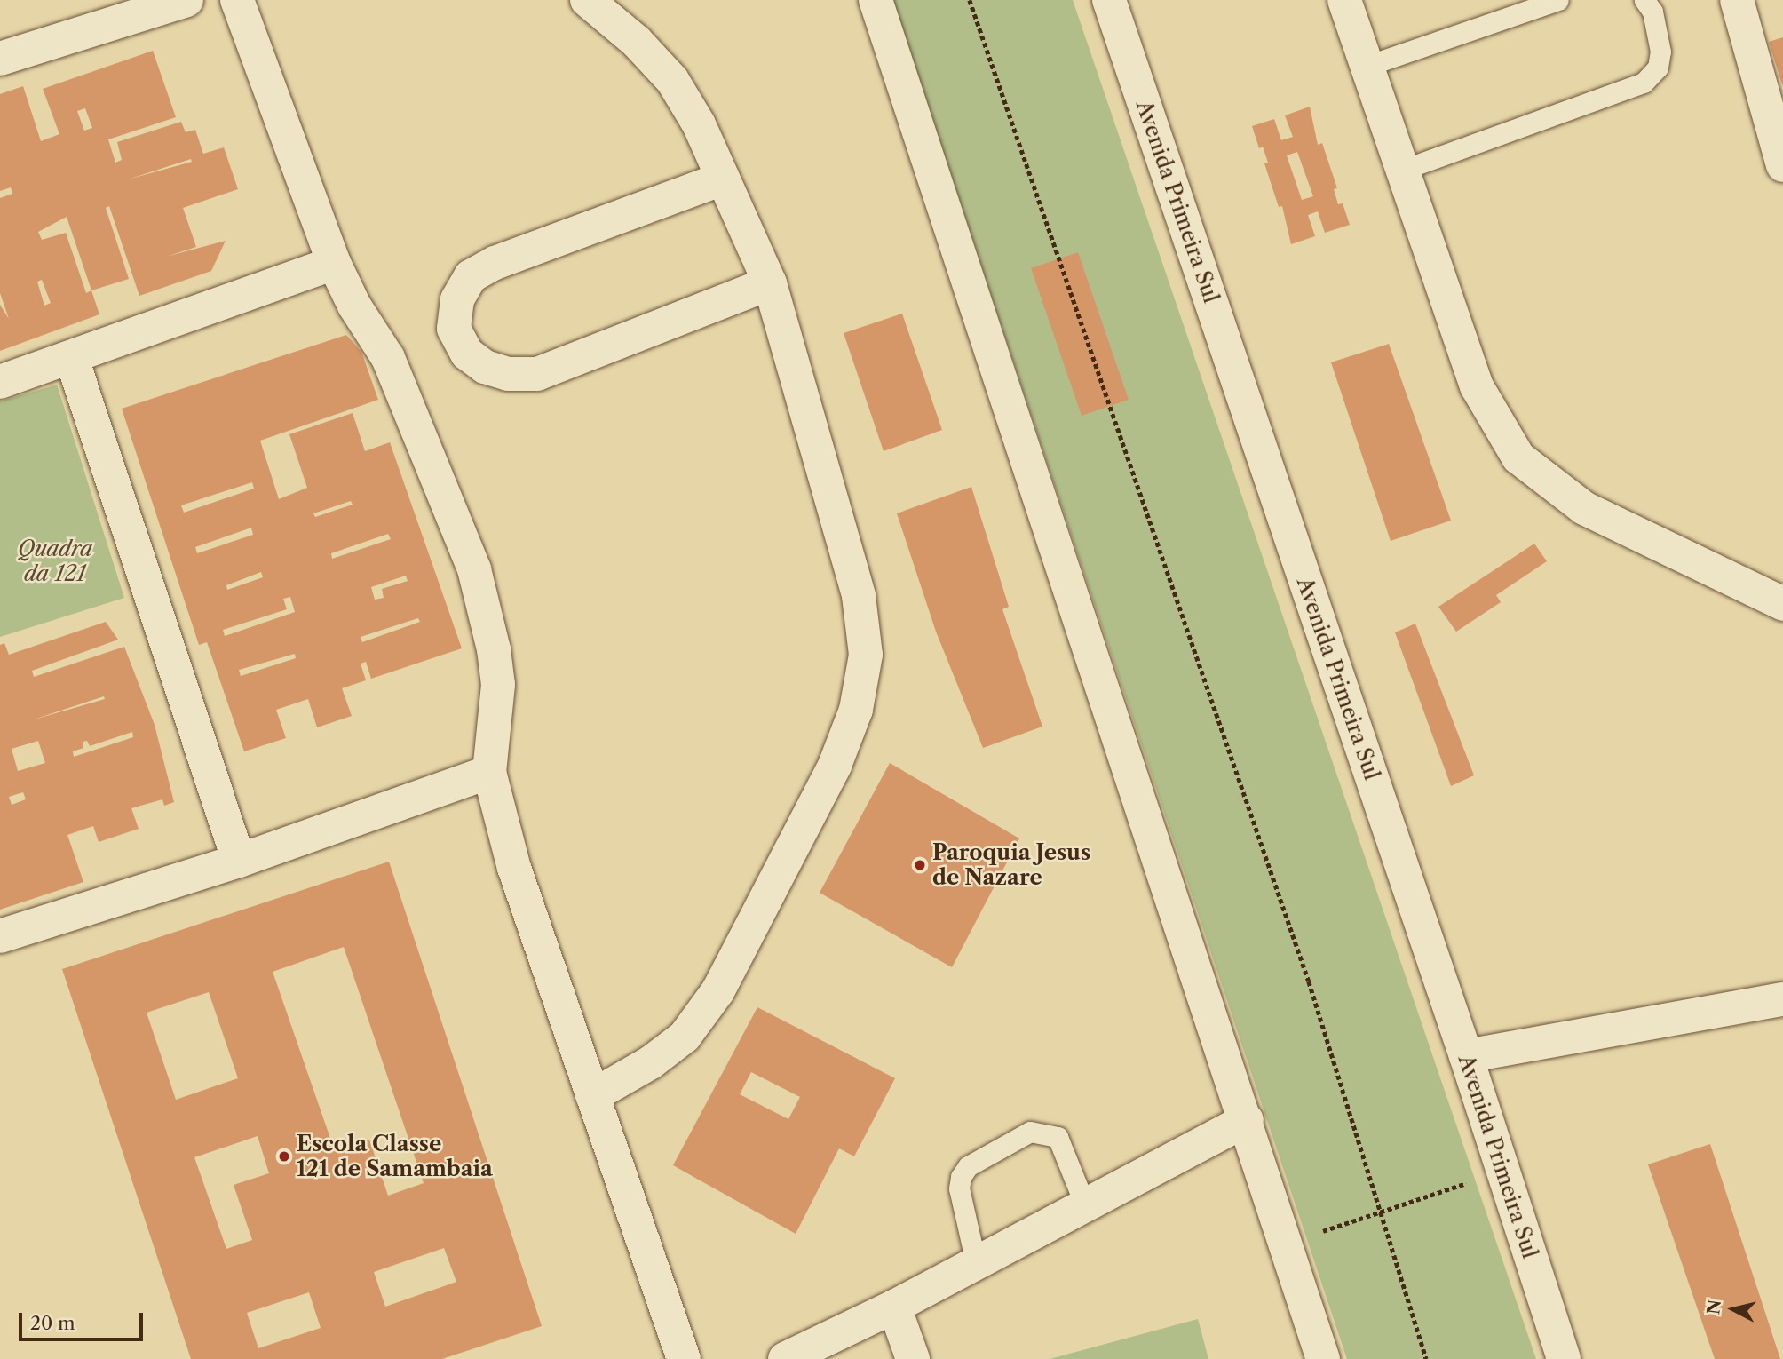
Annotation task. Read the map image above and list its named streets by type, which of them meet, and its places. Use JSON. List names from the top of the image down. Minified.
{"streets":{"street":["Avenida Primeira Sul"]},"parks":["Quadra da 121"],"places":["Paroquia Jesus de Nazare","Escola Classe 121 de Samambaia"],"scale_bar":"20 m","north":"left"}
